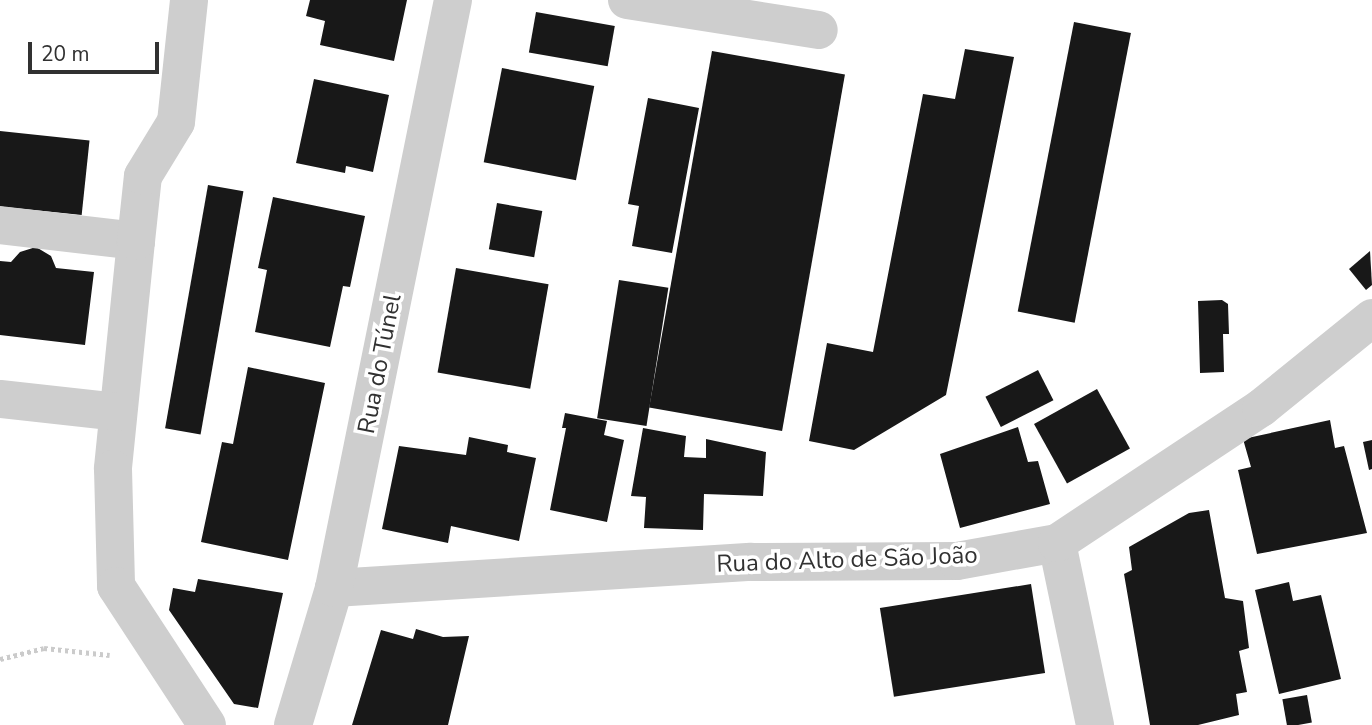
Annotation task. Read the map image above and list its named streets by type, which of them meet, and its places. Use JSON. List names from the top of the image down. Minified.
{"streets":{"street":["Rua do Túnel","Rua do Alto de São João"]},"crossings":[["Rua do Túnel","Rua do Alto de São João"]],"scale_bar":"20 m"}
